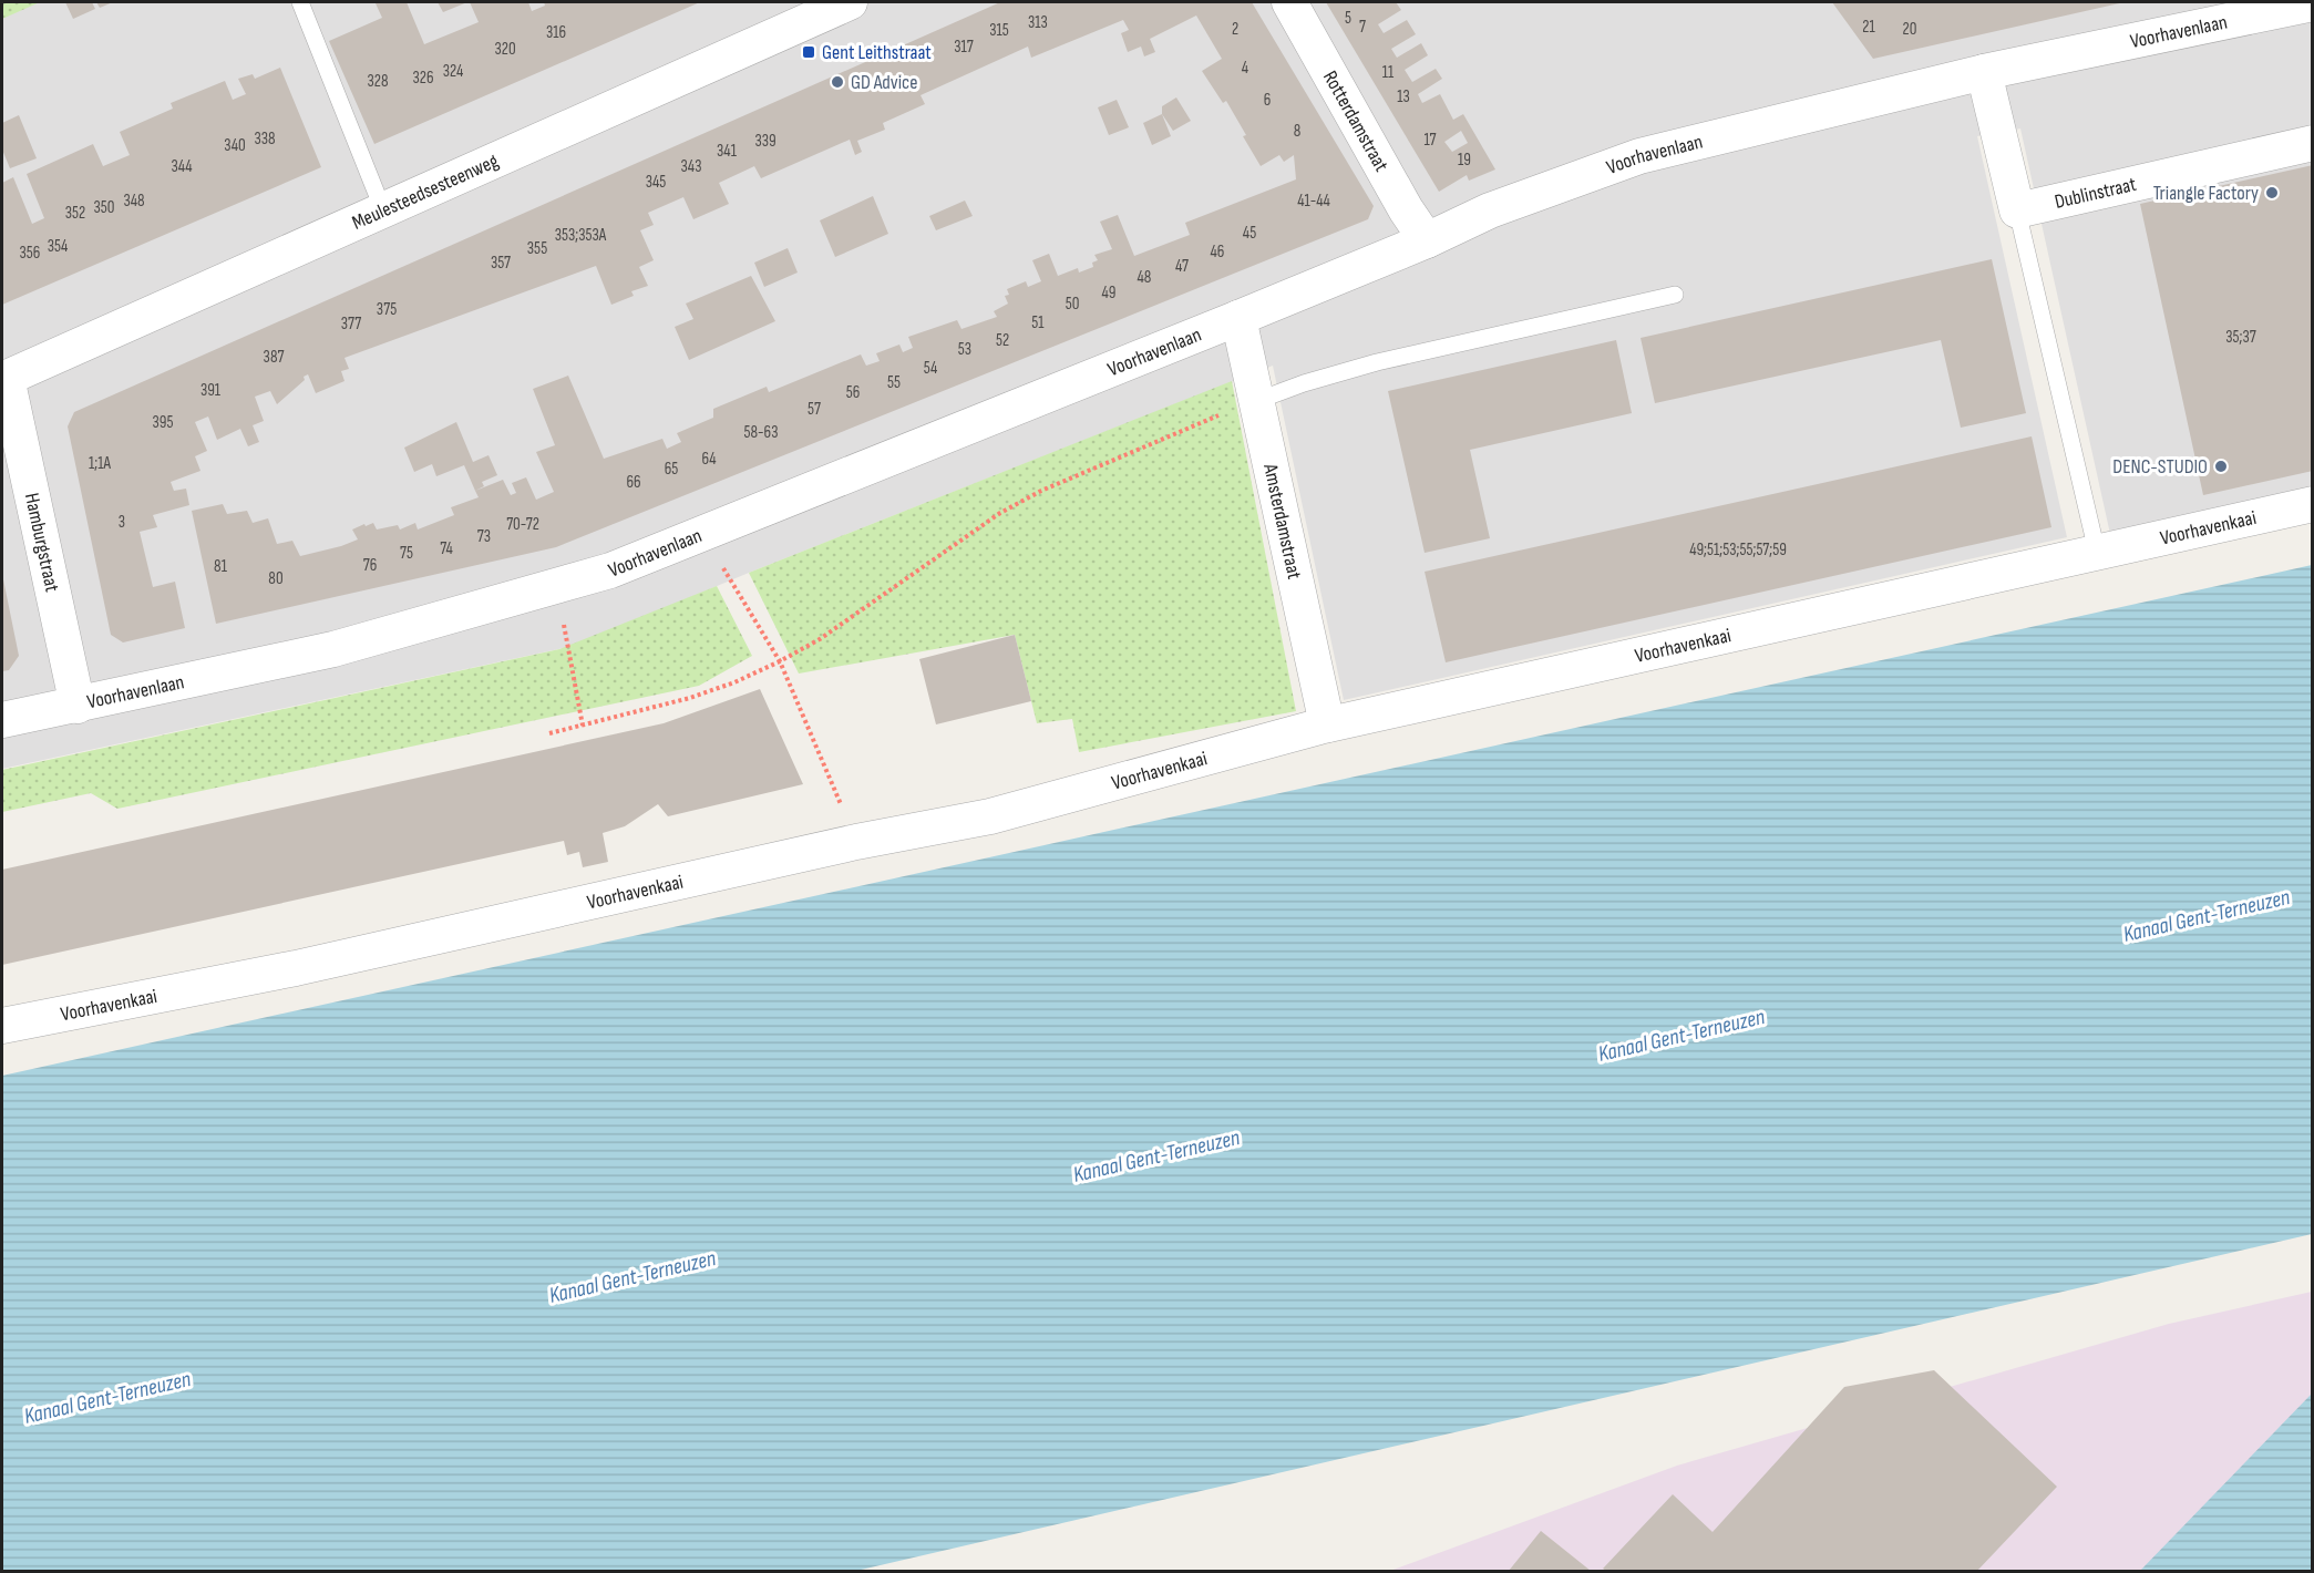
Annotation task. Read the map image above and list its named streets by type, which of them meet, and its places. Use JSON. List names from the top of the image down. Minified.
{"streets":{"street":["Voorhavenlaan","Rotterdamstraat","Meulesteedsesteenweg","Dublinstraat","Amsterdamstraat","Voorhavenkaai","Hamburgstraat"]},"crossings":[["Voorhavenlaan","Rotterdamstraat"],["Voorhavenlaan","Amsterdamstraat"],["Voorhavenlaan","Hamburgstraat"],["Meulesteedsesteenweg","Hamburgstraat"],["Amsterdamstraat","Voorhavenkaai"]],"water":["Kanaal Gent-Terneuzen"],"places":{"transit":["Gent Leithstraat"],"other":["GD Advice","Triangle Factory","DENC-STUDIO"]},"house_numbers":["5","313","7","21","2","20","315","316","317","320","4","324","11","326","328","13","6","8","338","17","339","340","341","19","344","343","345","348","41-44","350","352","45","353;353A","354","355","46","356","357","47","48","49","50","375","51","377","35;37","52","53","387","54","55","391","56","57","395","58-63","64","1;1A","65","66","3","70-72","73","74","49;51;53;55;57;59","75","76","81","80"]}
